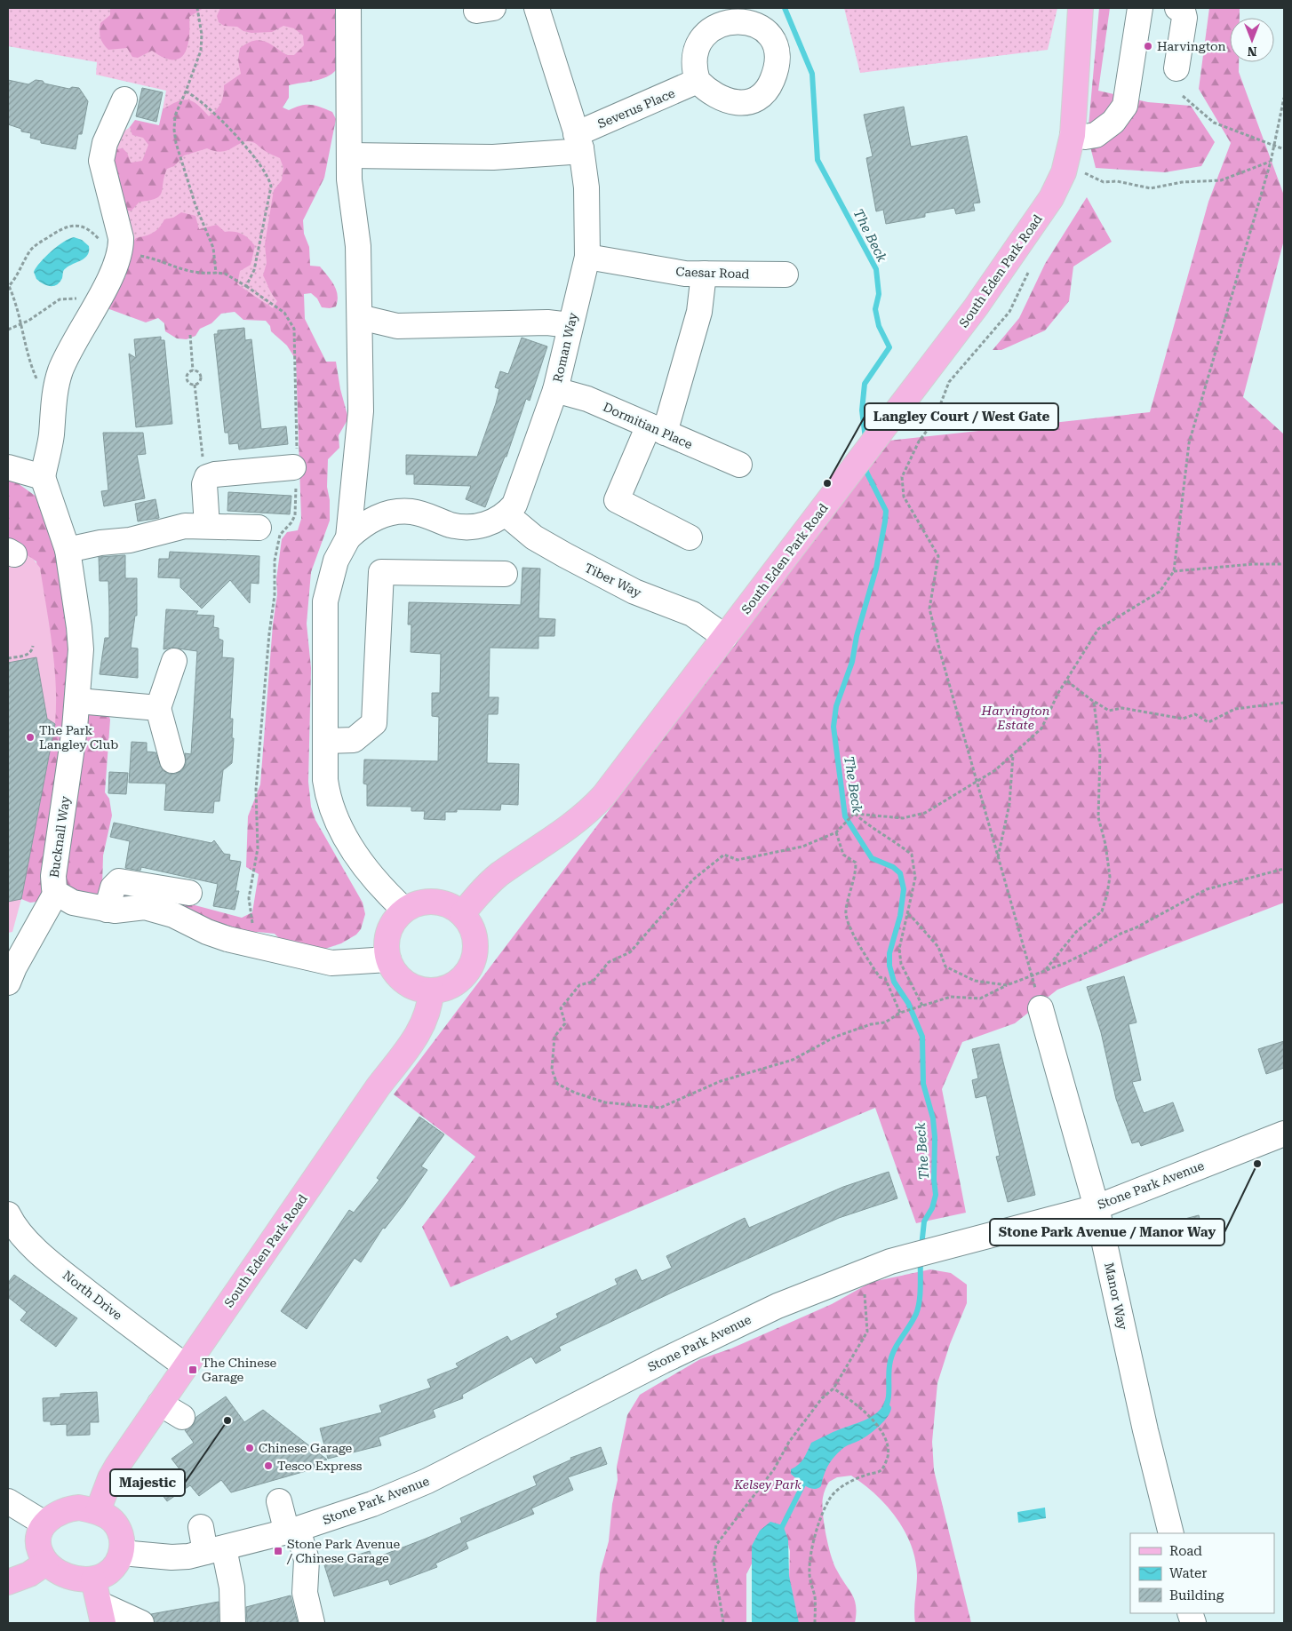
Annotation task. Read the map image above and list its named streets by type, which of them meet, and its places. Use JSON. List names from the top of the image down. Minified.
{"streets":{"main road":["South Eden Park Road"],"street":["Severus Place","Caesar Road","Roman Way","Dormitian Place","Tiber Way","Bucknall Way","Stone Park Avenue","North Drive","Manor Way"]},"crossings":[["Severus Place","Roman Way"],["South Eden Park Road","Tiber Way"],["South Eden Park Road","Bucknall Way"],["South Eden Park Road","Stone Park Avenue"],["South Eden Park Road","North Drive"],["Caesar Road","Roman Way"],["Roman Way","Dormitian Place"],["Roman Way","Tiber Way"],["Stone Park Avenue","Manor Way"]],"water":["The Beck"],"parks":["Harvington Estate","Kelsey Park"],"places":{"other":["Harvington","Langley Court / West Gate","The Park Langley Club","Stone Park Avenue / Manor Way","Majestic","Chinese Garage","Tesco Express"],"transit":["The Chinese Garage","Stone Park Avenue / Chinese Garage"]},"legend":["Road","Water","Building"],"north":"bottom"}
